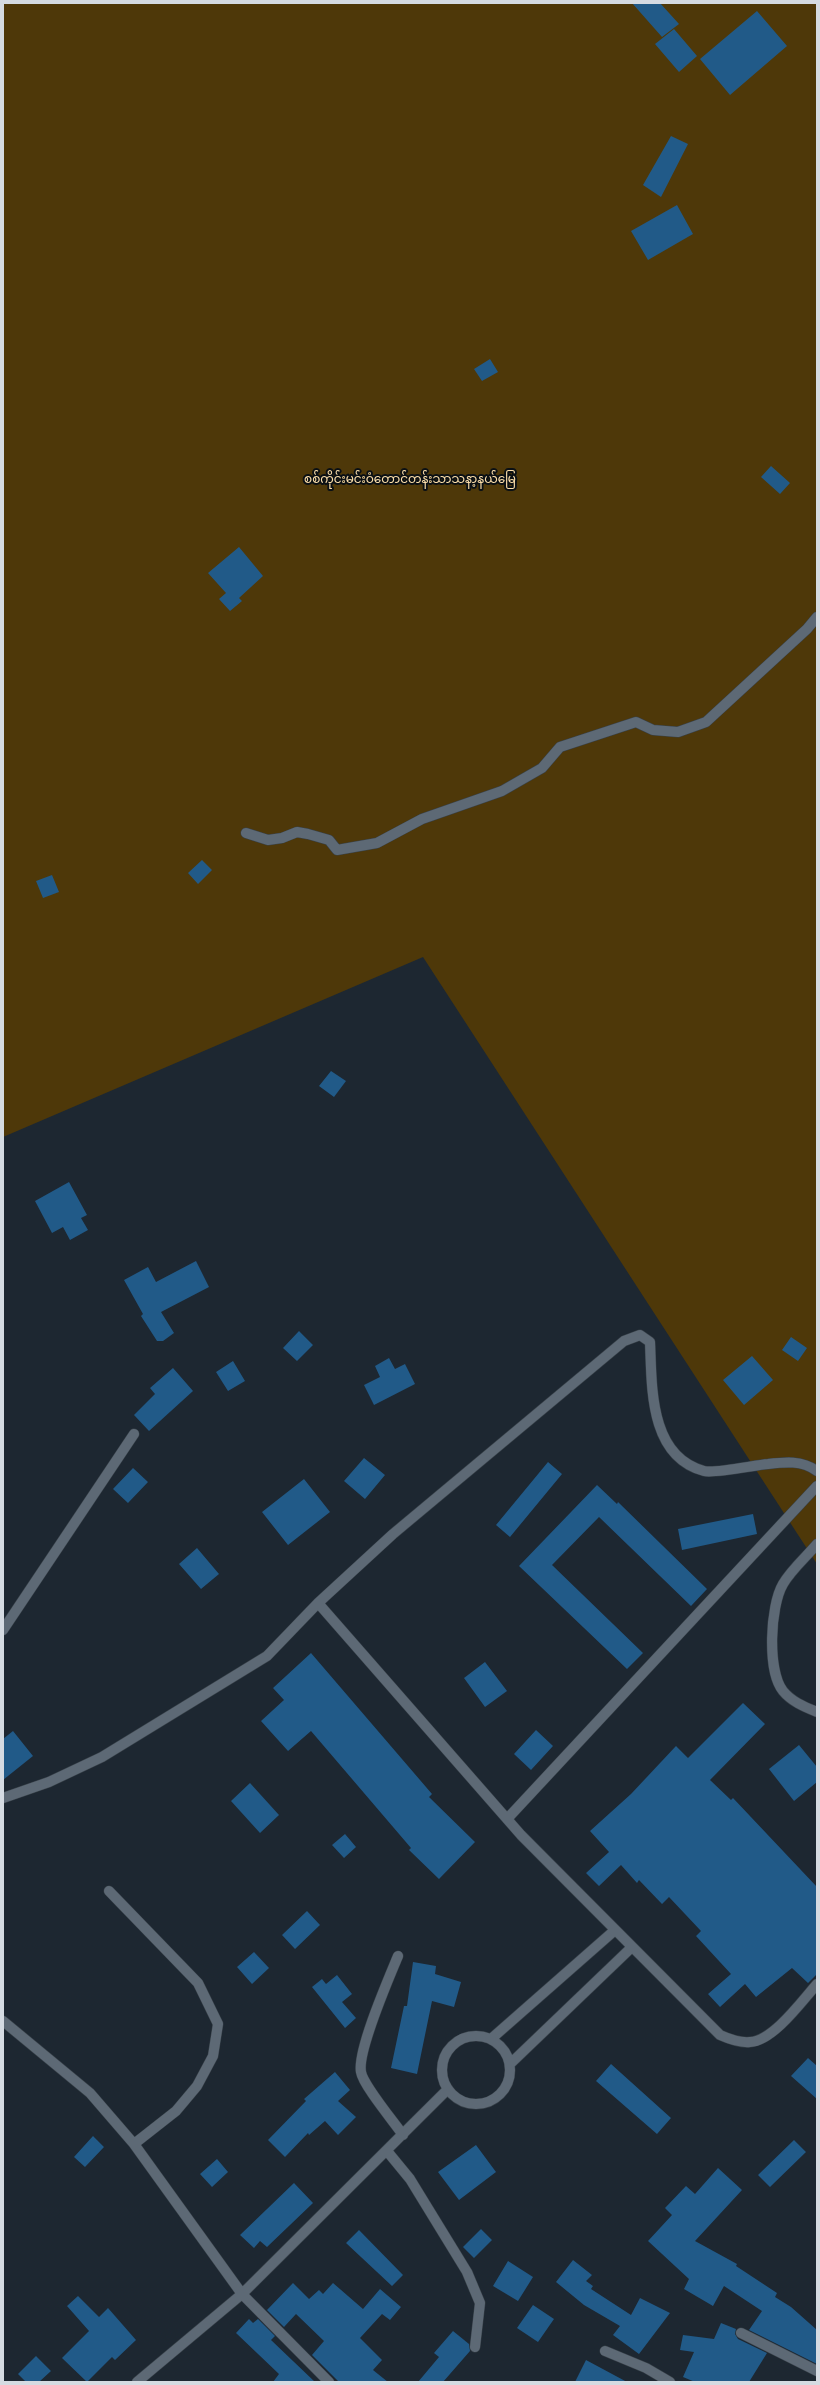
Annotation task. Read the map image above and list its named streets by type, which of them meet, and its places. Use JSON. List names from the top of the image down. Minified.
{"parks":["စစ်ကိုင်းမင်းဝံတောင်တန်းသာသနာ့နယ်မြေ"]}
